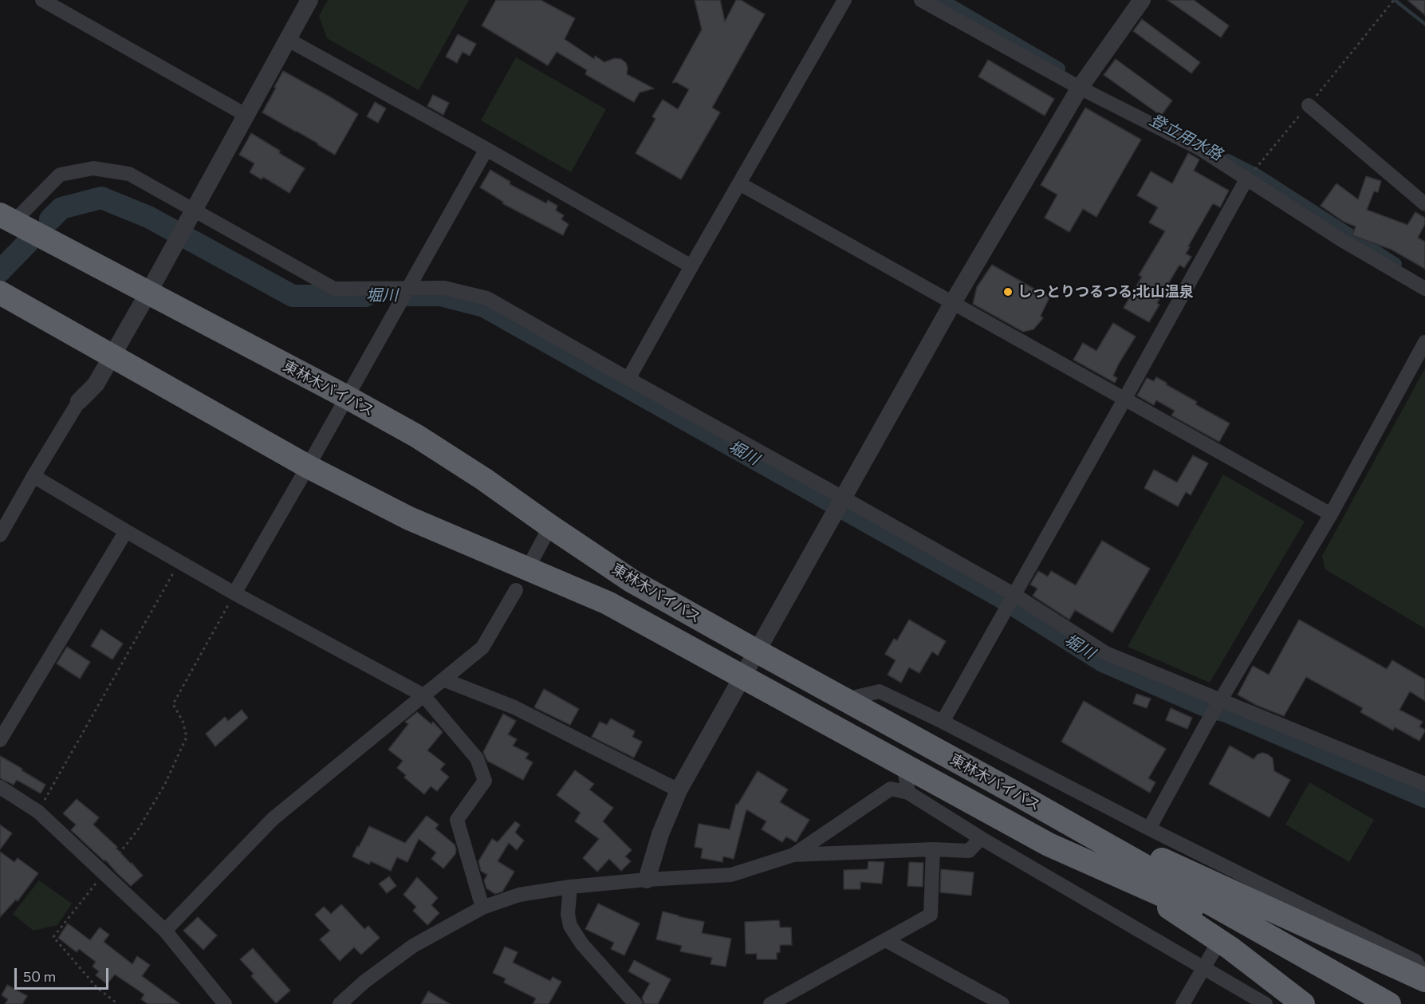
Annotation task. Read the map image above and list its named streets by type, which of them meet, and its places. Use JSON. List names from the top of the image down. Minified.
{"streets":{"highway":["東林木バイパス"]},"water":["登立用水路","堀川"],"places":["しっとりつるつる;北山温泉"],"scale_bar":"50 m"}
